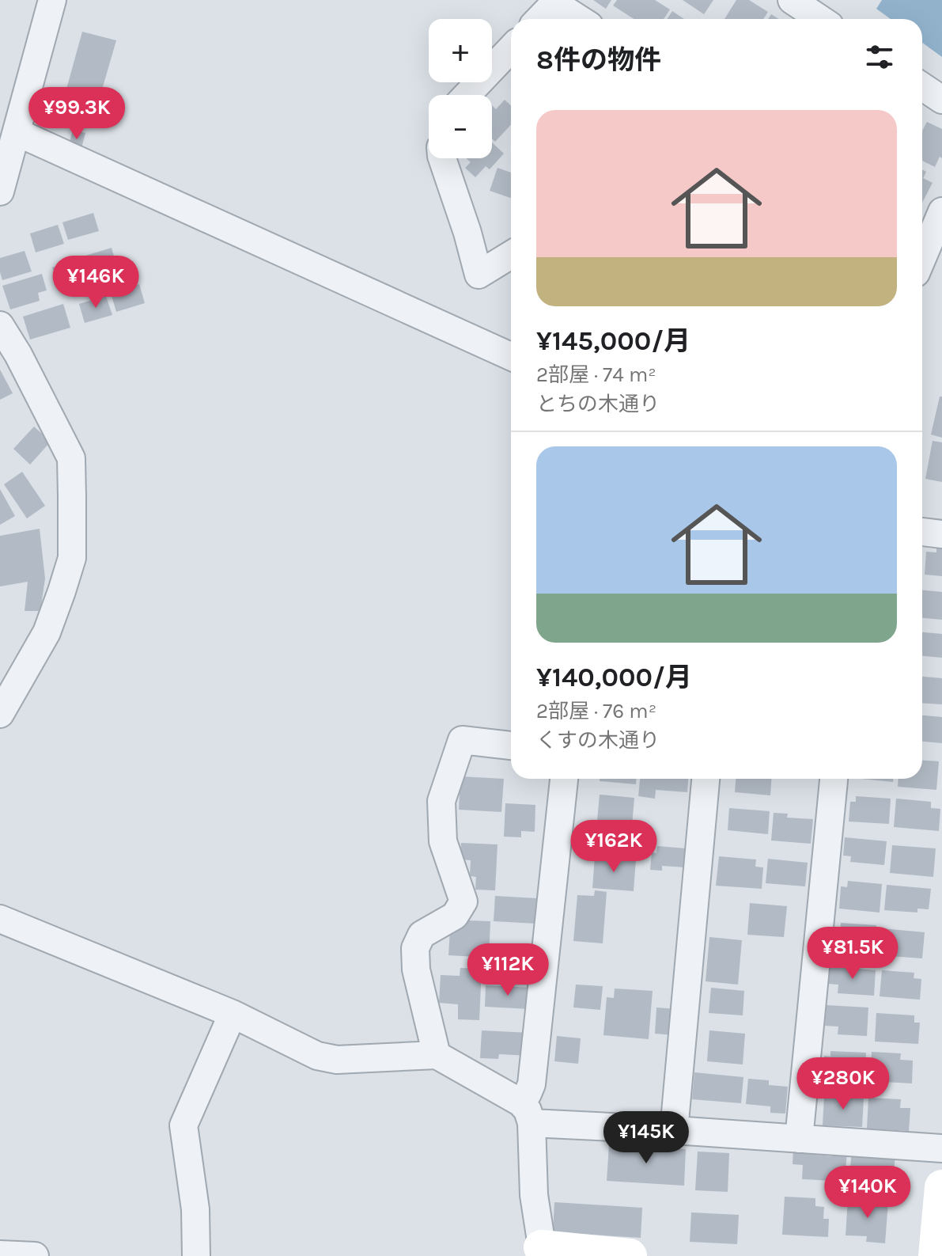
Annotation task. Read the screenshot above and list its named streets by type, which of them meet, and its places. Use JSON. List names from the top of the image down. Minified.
{"page":{"map_buttons":["+","−"],"heading":"8件の物件","price":["¥99.3K","¥146K","¥162K","¥81.5K","¥112K","¥280K","¥145K","¥140K"],"list":[{"name":"¥145,000/月","note":"2部屋 · 74 m² · とちの木通り"},{"name":"¥140,000/月","note":"2部屋 · 76 m² · くすの木通り"}]}}
